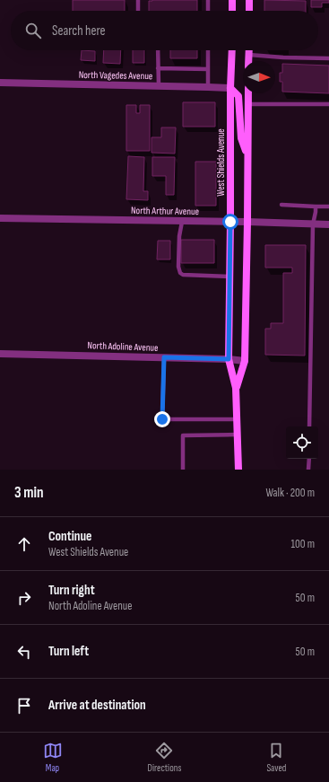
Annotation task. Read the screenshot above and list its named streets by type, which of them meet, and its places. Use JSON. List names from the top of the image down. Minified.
{"streets":{"main road":["West Shields Avenue"],"street":["North Vagedes Avenue","North Arthur Avenue","North Adoline Avenue"]},"crossings":[["North Vagedes Avenue","West Shields Avenue"],["West Shields Avenue","North Arthur Avenue"],["West Shields Avenue","North Adoline Avenue"]],"north":"right","page":{"search":"Search here","heading":["3 min","Walk · 200 m"],"list":[["Continue","West Shields Avenue","100 m"],["Turn right","North Adoline Avenue","50 m"],["Turn left","50 m"],"Arrive at destination"],"nav":["Map","Directions","Saved"]}}
